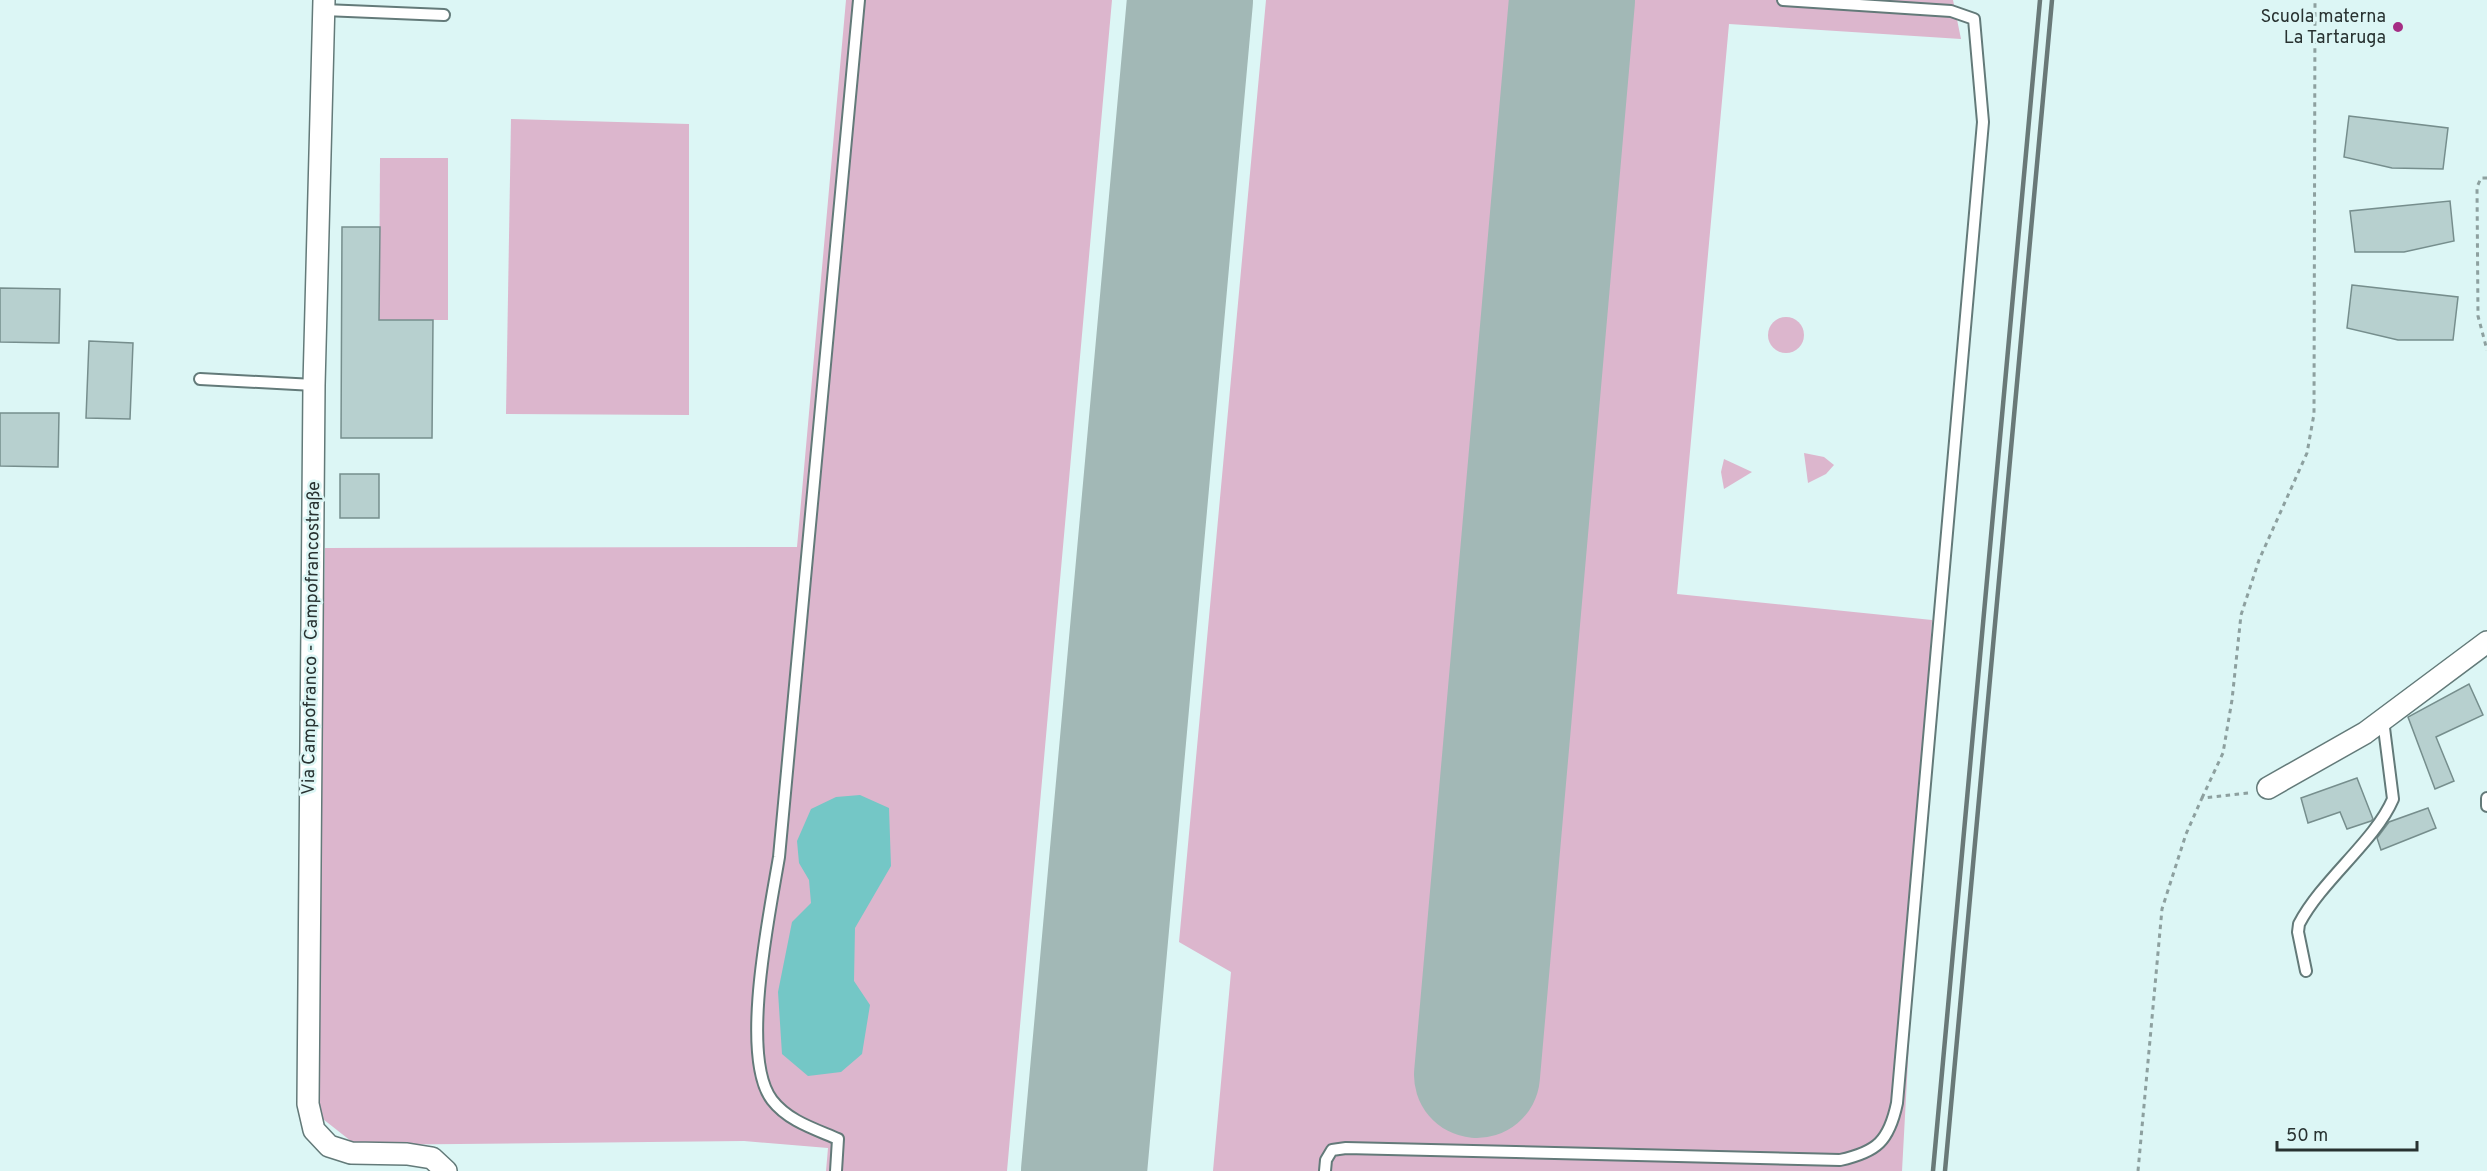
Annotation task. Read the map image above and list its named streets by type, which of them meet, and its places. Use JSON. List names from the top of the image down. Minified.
{"streets":{"street":["Via Campofranco - Campofrancostraße"]},"places":["Scuola materna La Tartaruga"],"scale_bar":"50 m"}
